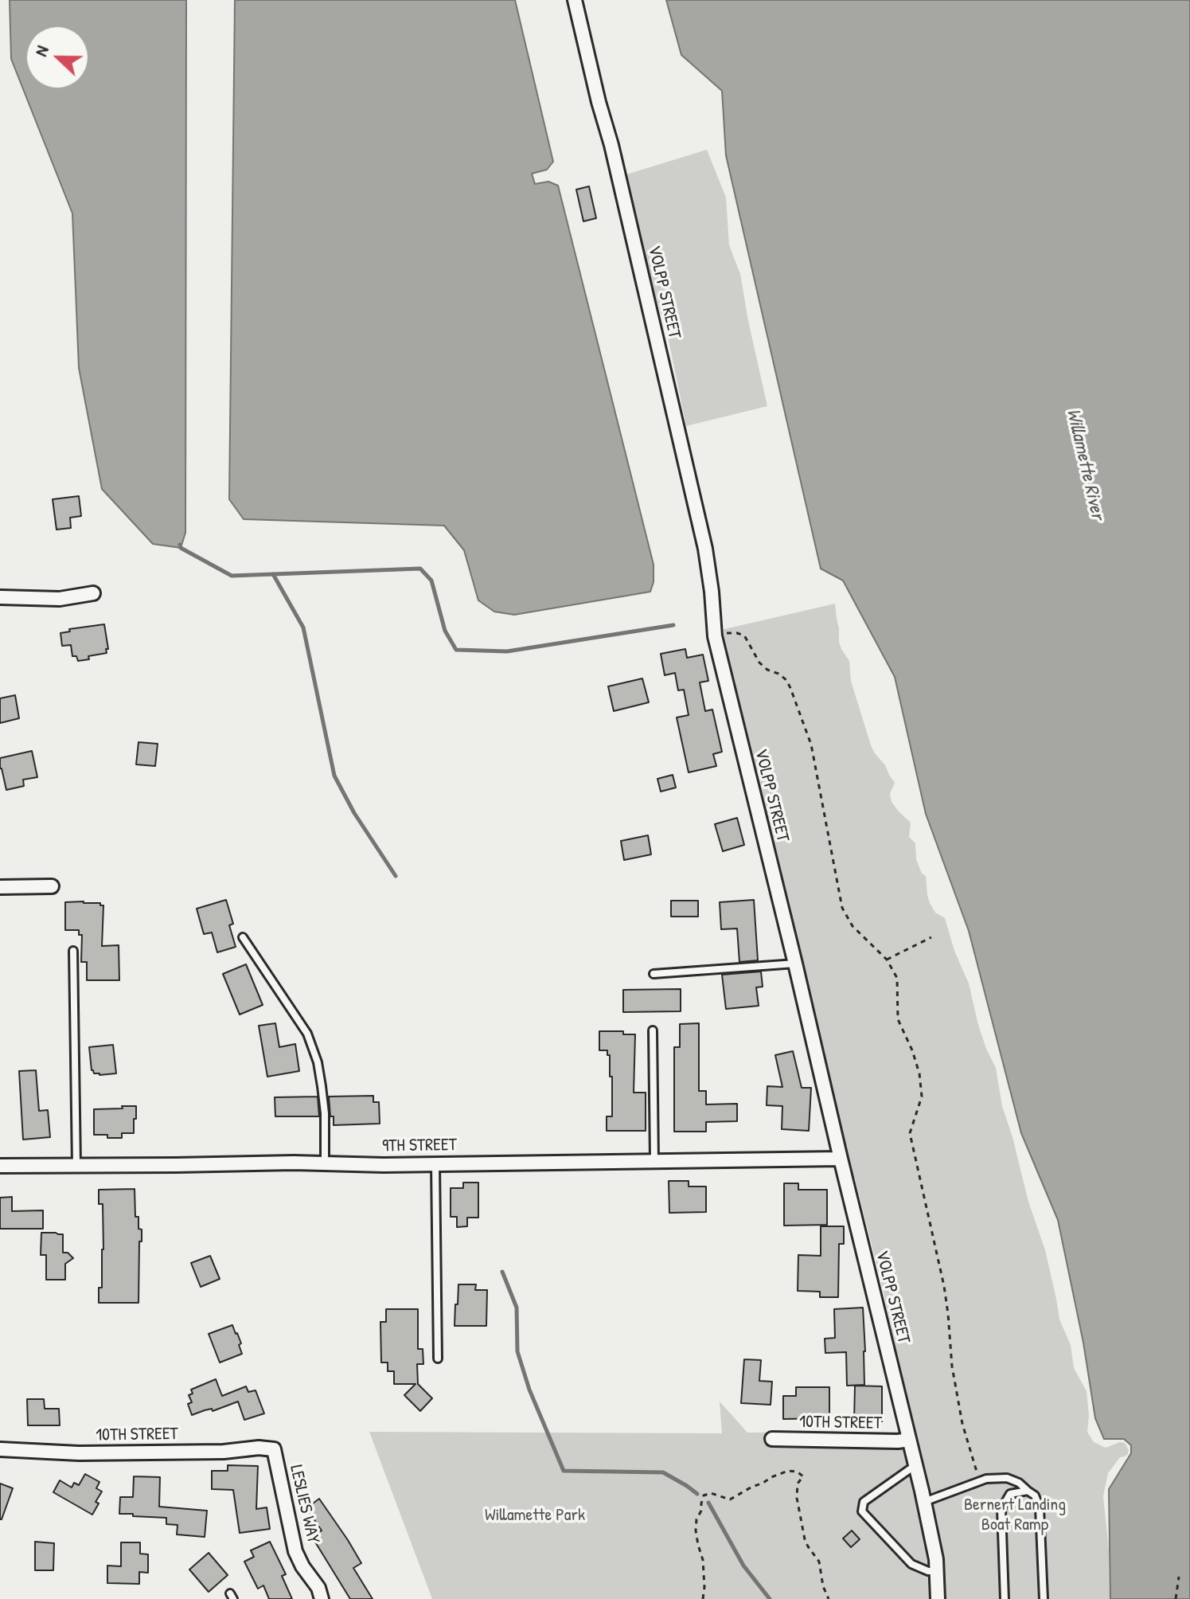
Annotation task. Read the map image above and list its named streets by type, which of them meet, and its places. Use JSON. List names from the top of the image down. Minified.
{"streets":{"street":["VOLPP STREET","9TH STREET","10TH STREET","LESLIES WAY"]},"crossings":[["VOLPP STREET","9TH STREET"],["VOLPP STREET","10TH STREET"],["10TH STREET","LESLIES WAY"]],"water":["Willamette River"],"parks":["Bernert Landing Boat Ramp","Willamette Park"],"north":"left"}
